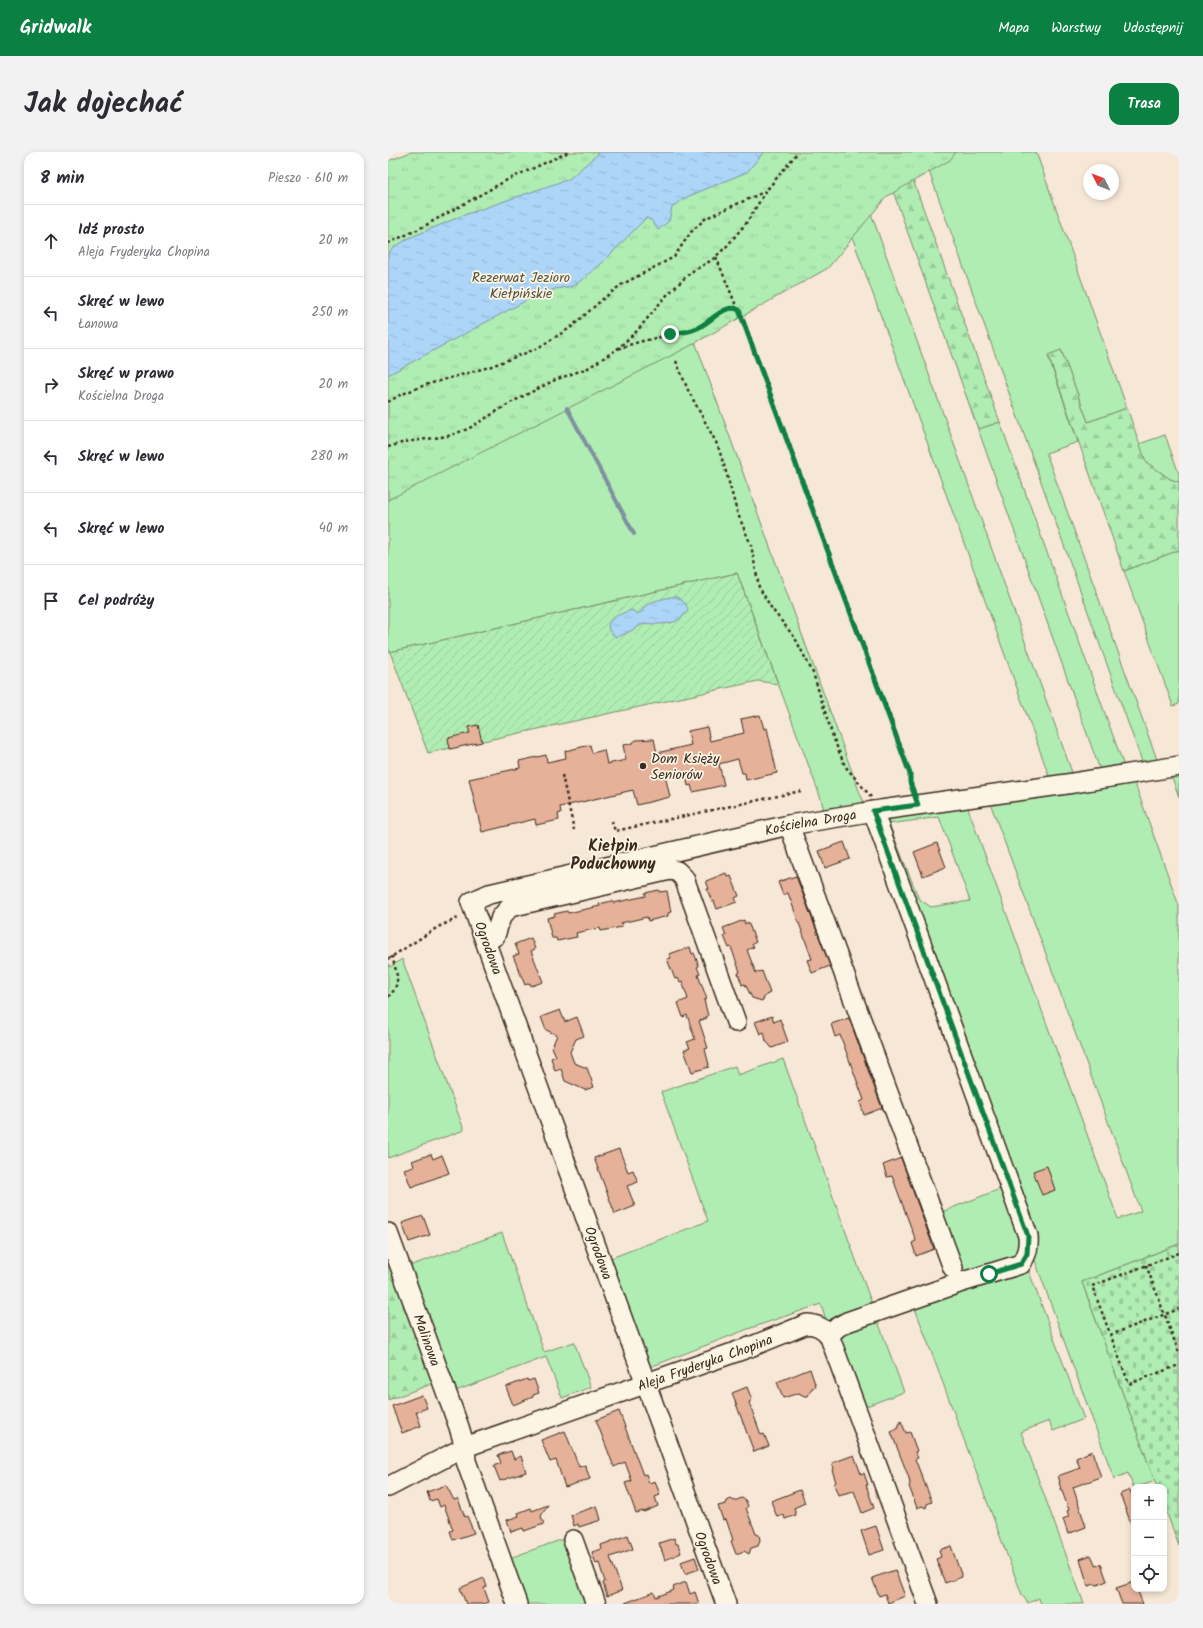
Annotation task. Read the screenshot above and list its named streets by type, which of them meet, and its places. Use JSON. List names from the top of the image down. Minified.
{"streets":{"street":["Kościelna Droga","Ogrodowa","Malinowa","Aleja Fryderyka Chopina"]},"crossings":[["Kościelna Droga","Ogrodowa"],["Ogrodowa","Aleja Fryderyka Chopina"],["Malinowa","Aleja Fryderyka Chopina"]],"districts":["Kiełpin Poduchowny"],"parks":["Rezerwat Jezioro Kiełpińskie"],"places":["Dom Księży Seniorów"],"north":"top left","page":{"header":"Gridwalk","nav":["Mapa","Warstwy","Udostępnij"],"title":"Jak dojechać","buttons":"Trasa","heading":["8 min","Pieszo · 610 m"],"list":[["Idź prosto","Aleja Fryderyka Chopina","20 m"],["Skręć w lewo","Łanowa","250 m"],["Skręć w prawo","Kościelna Droga","20 m"],["Skręć w lewo","280 m"],["Skręć w lewo","40 m"],"Cel podróży"],"map_buttons":["+","−"]}}
